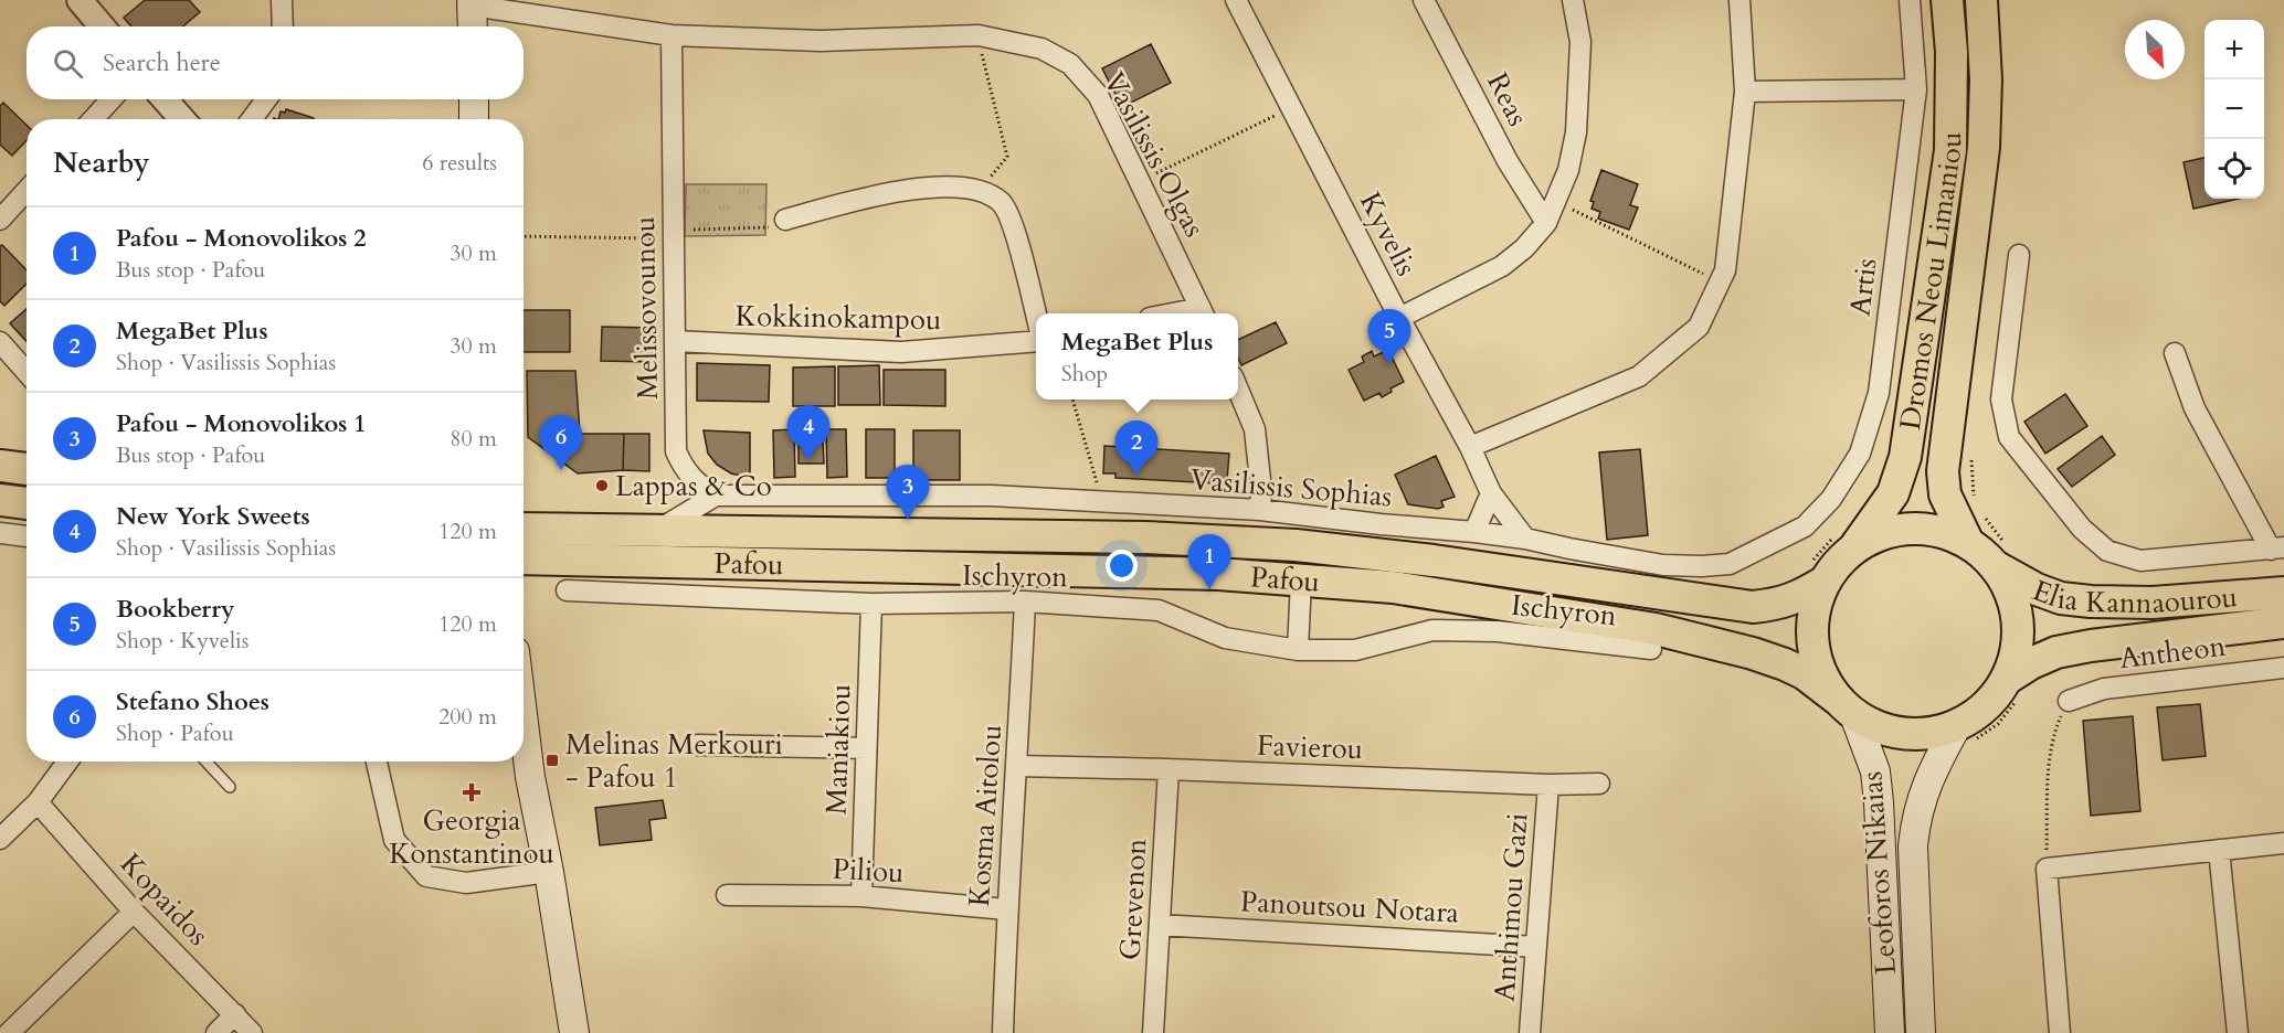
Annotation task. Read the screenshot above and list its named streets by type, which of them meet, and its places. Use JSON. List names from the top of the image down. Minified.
{"streets":{"main road":["Dromos Neou Limaniou","Pafou","Elia Kannaourou","Leoforos Nikaias"],"street":["Reas","Vasilissis Olgas","Kyvelis","Artis","Melissovounou","Kokkinokampou","Vasilissis Sophias","Ischyron","Antheon","Favierou","Maniakiou","Kosma Aitolou","Piliou","Kopaidos","Grevenon","Panoutsou Notara","Anthimou Gazi"]},"crossings":[["Vasilissis Olgas","Melissovounou"],["Kyvelis","Vasilissis Sophias"],["Dromos Neou Limaniou","Pafou"],["Dromos Neou Limaniou","Elia Kannaourou"],["Dromos Neou Limaniou","Leoforos Nikaias"],["Artis","Vasilissis Sophias"],["Melissovounou","Kokkinokampou"],["Melissovounou","Vasilissis Sophias"],["Pafou","Elia Kannaourou"],["Pafou","Leoforos Nikaias"],["Ischyron","Maniakiou"],["Ischyron","Kosma Aitolou"],["Elia Kannaourou","Leoforos Nikaias"],["Favierou","Kosma Aitolou"],["Favierou","Grevenon"],["Favierou","Anthimou Gazi"],["Maniakiou","Piliou"],["Kosma Aitolou","Piliou"],["Grevenon","Panoutsou Notara"],["Panoutsou Notara","Anthimou Gazi"]],"places":{"other":["Lappas & Co"],"transit":["Melinas Merkouri - Pafou 1"],"health":["Georgia Konstantinou"]},"north":"bottom right","page":{"map_buttons":["+","−"],"search":"Search here","heading":["Nearby","6 results"],"list":[{"mark":"1","name":"Pafou - Monovolikos 2","note":"Bus stop · Pafou","value":"30 m"},{"mark":"2","name":"MegaBet Plus","note":"Shop · Vasilissis Sophias","value":"30 m"},{"mark":"3","name":"Pafou - Monovolikos 1","note":"Bus stop · Pafou","value":"80 m"},{"mark":"4","name":"New York Sweets","note":"Shop · Vasilissis Sophias","value":"120 m"},{"mark":"5","name":"Bookberry","note":"Shop · Kyvelis","value":"120 m"},{"mark":"6","name":"Stefano Shoes","note":"Shop · Pafou","value":"200 m"}],"pins":["5","4","6","2","3","1"],"popup":["MegaBet Plus","Shop"]}}
